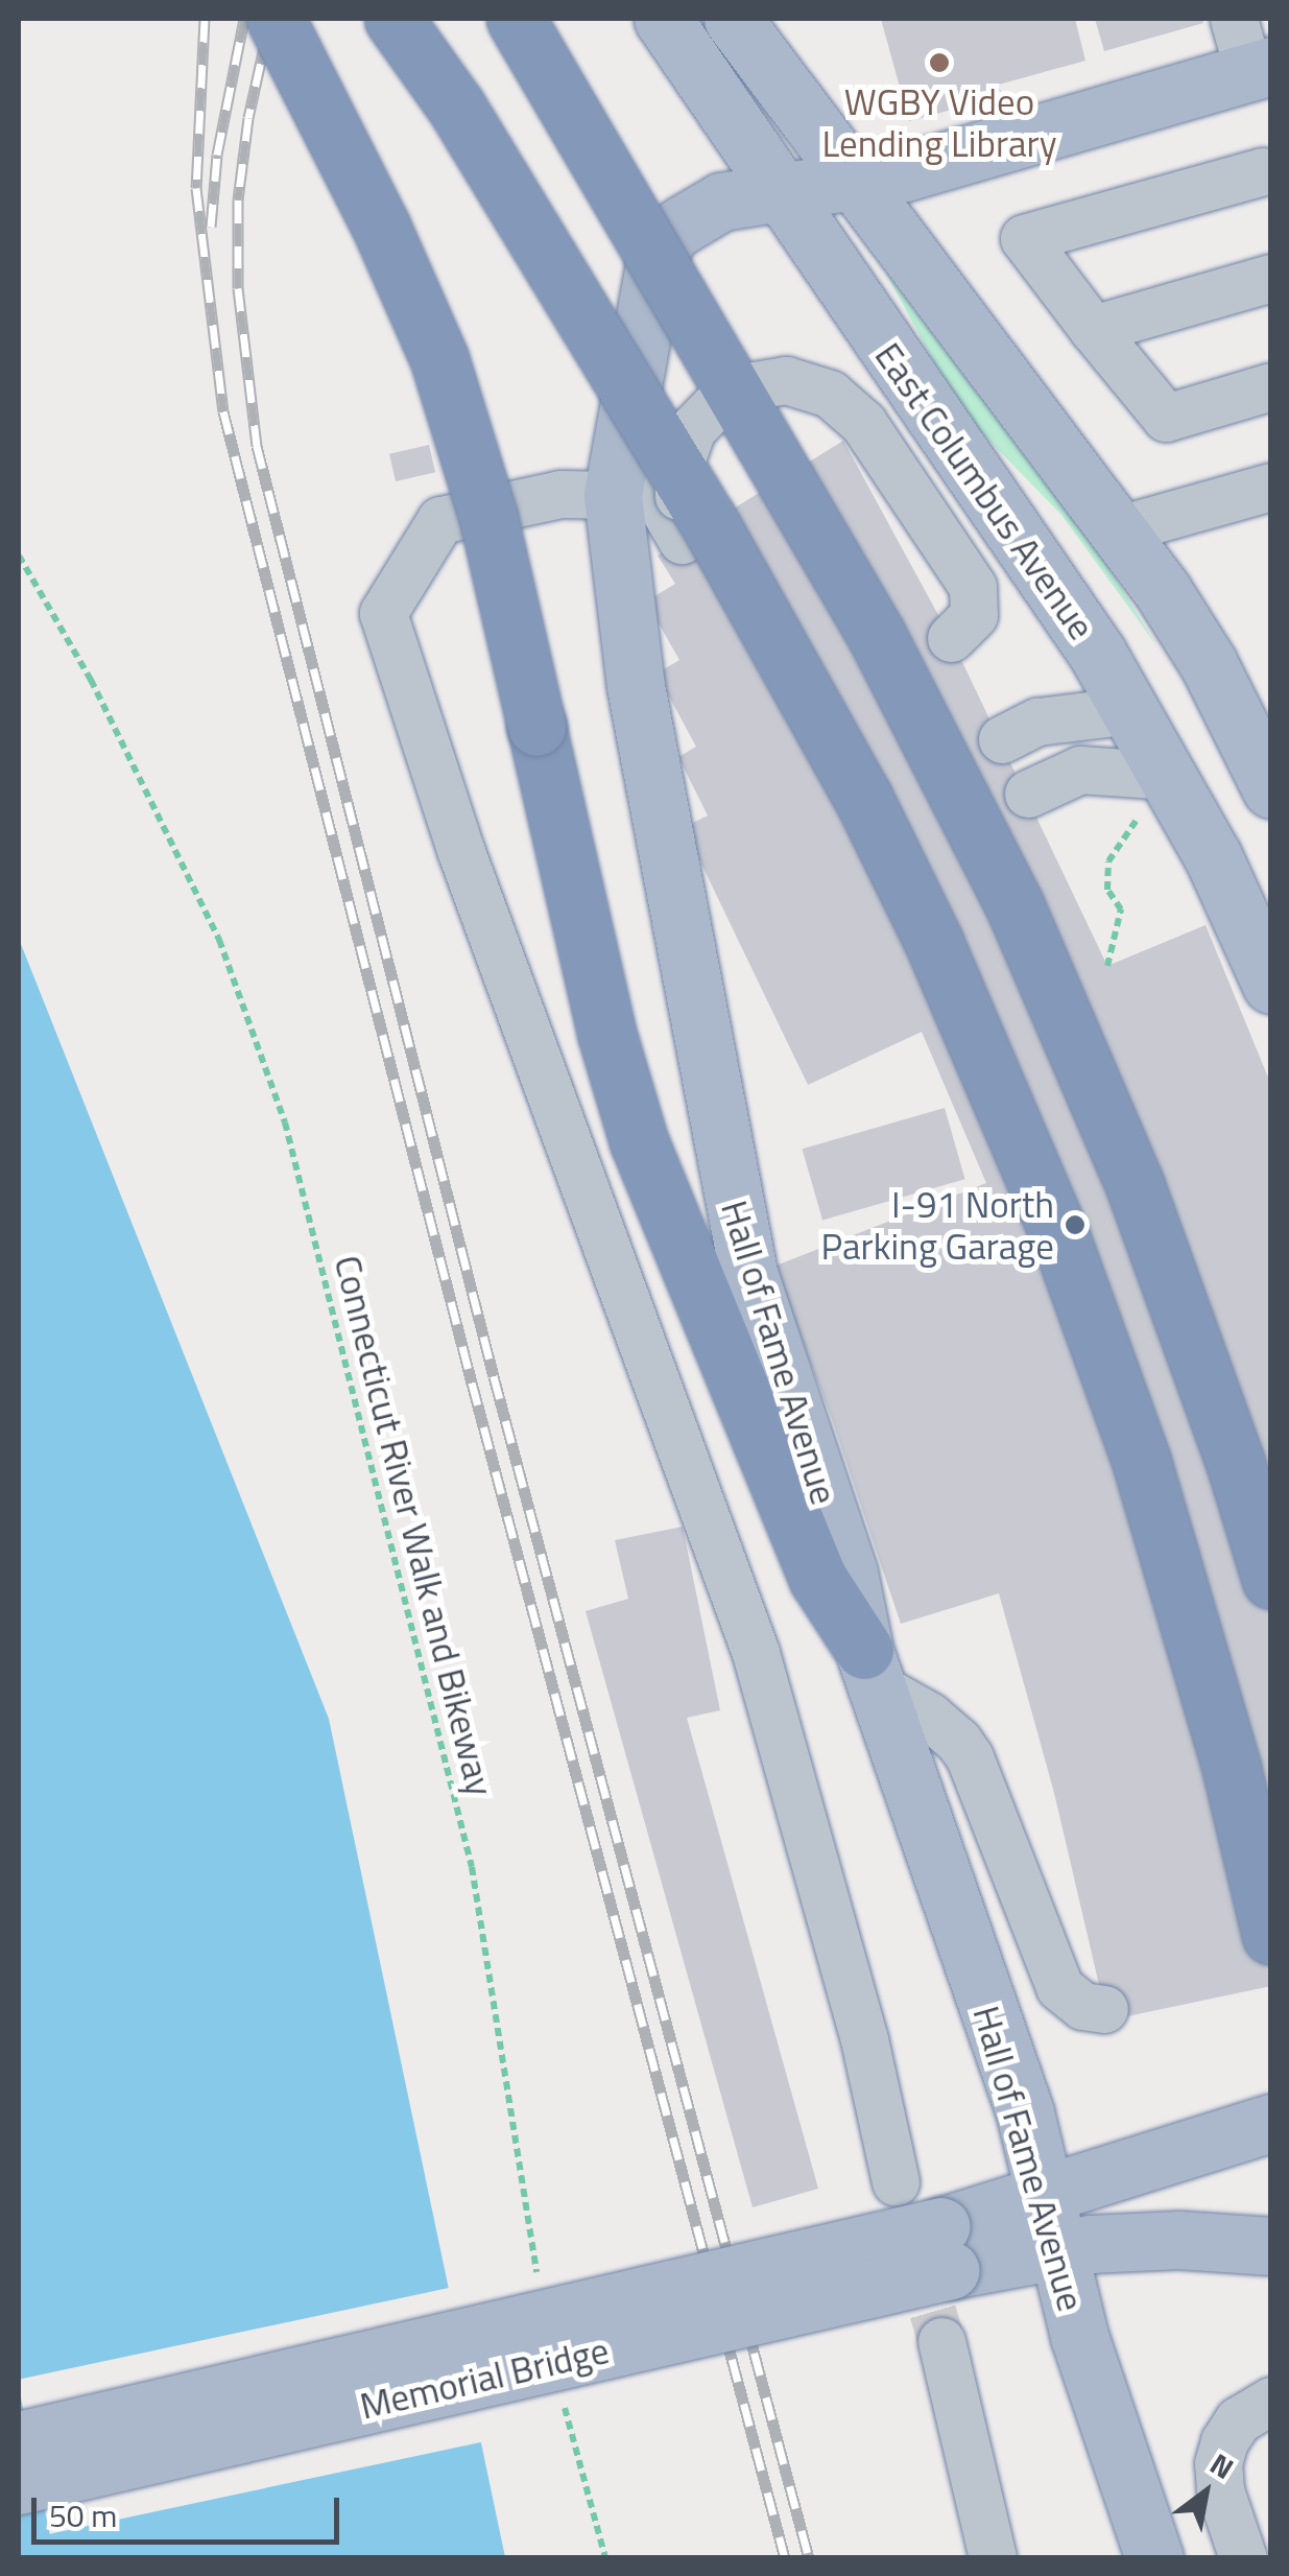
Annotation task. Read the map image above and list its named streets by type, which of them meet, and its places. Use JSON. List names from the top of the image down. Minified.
{"streets":{"main road":["East Columbus Avenue","Hall of Fame Avenue","Memorial Bridge"],"path":["Connecticut River Walk and Bikeway"]},"crossings":[["East Columbus Avenue","Hall of Fame Avenue"]],"places":["WGBY Video Lending Library","I-91 North Parking Garage"],"scale_bar":"50 m","north":"top right"}
